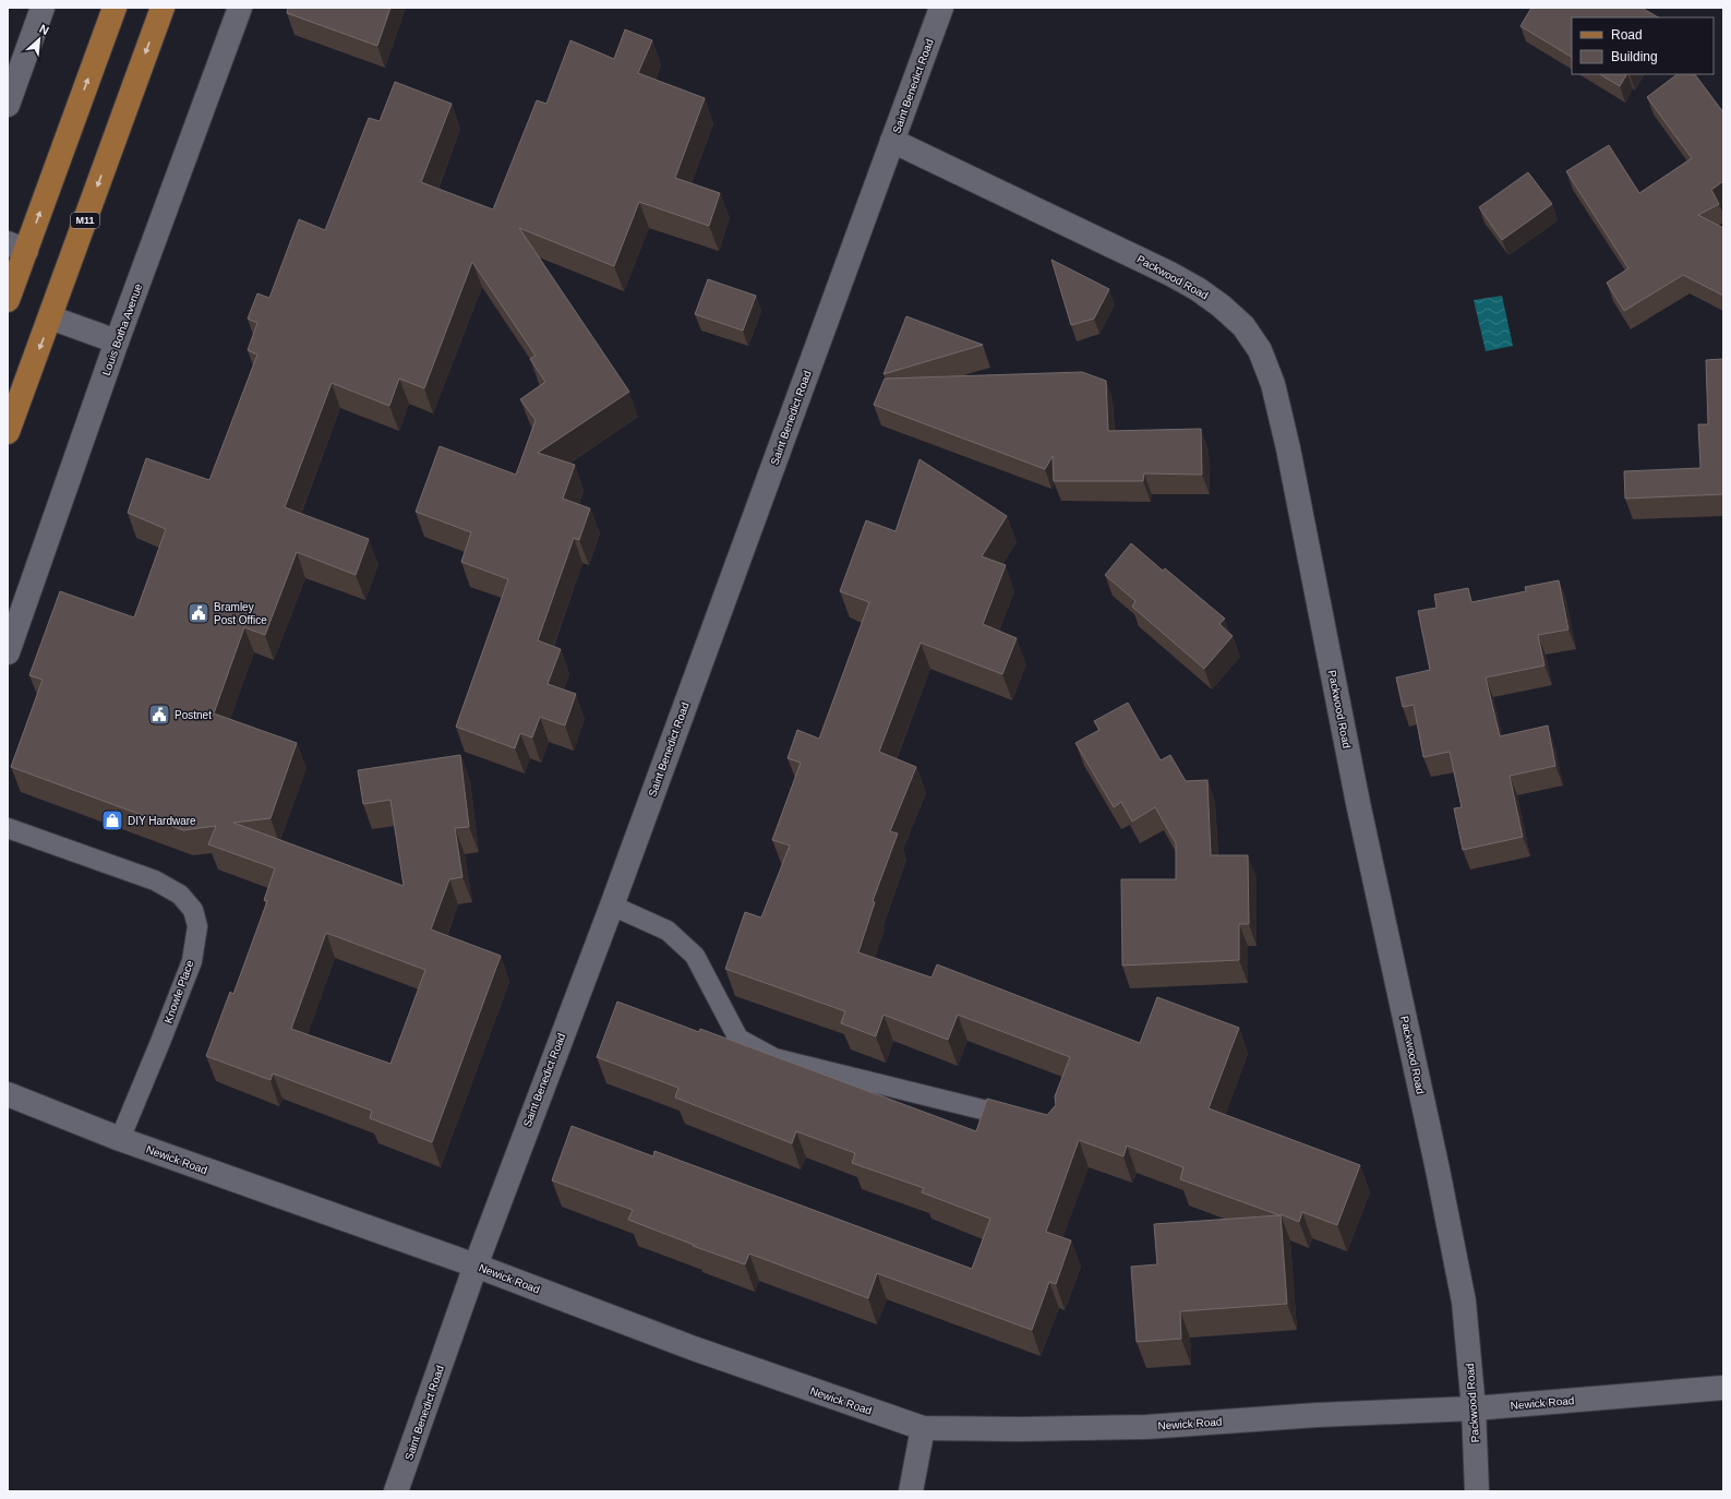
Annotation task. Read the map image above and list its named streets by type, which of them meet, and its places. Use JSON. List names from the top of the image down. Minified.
{"streets":{"main road":["M11"],"street":["Saint Benedict Road","Packwood Road","Louis Botha Avenue","Newick Road"],"lane":["Knowle Place"]},"crossings":[["Saint Benedict Road","Packwood Road"],["Saint Benedict Road","Newick Road"],["Packwood Road","Newick Road"],["Knowle Place","Newick Road"]],"places":{"public building":["Bramley Post Office","Postnet"],"shop":["DIY Hardware"]},"legend":["Road","Building"],"north":"top right"}
